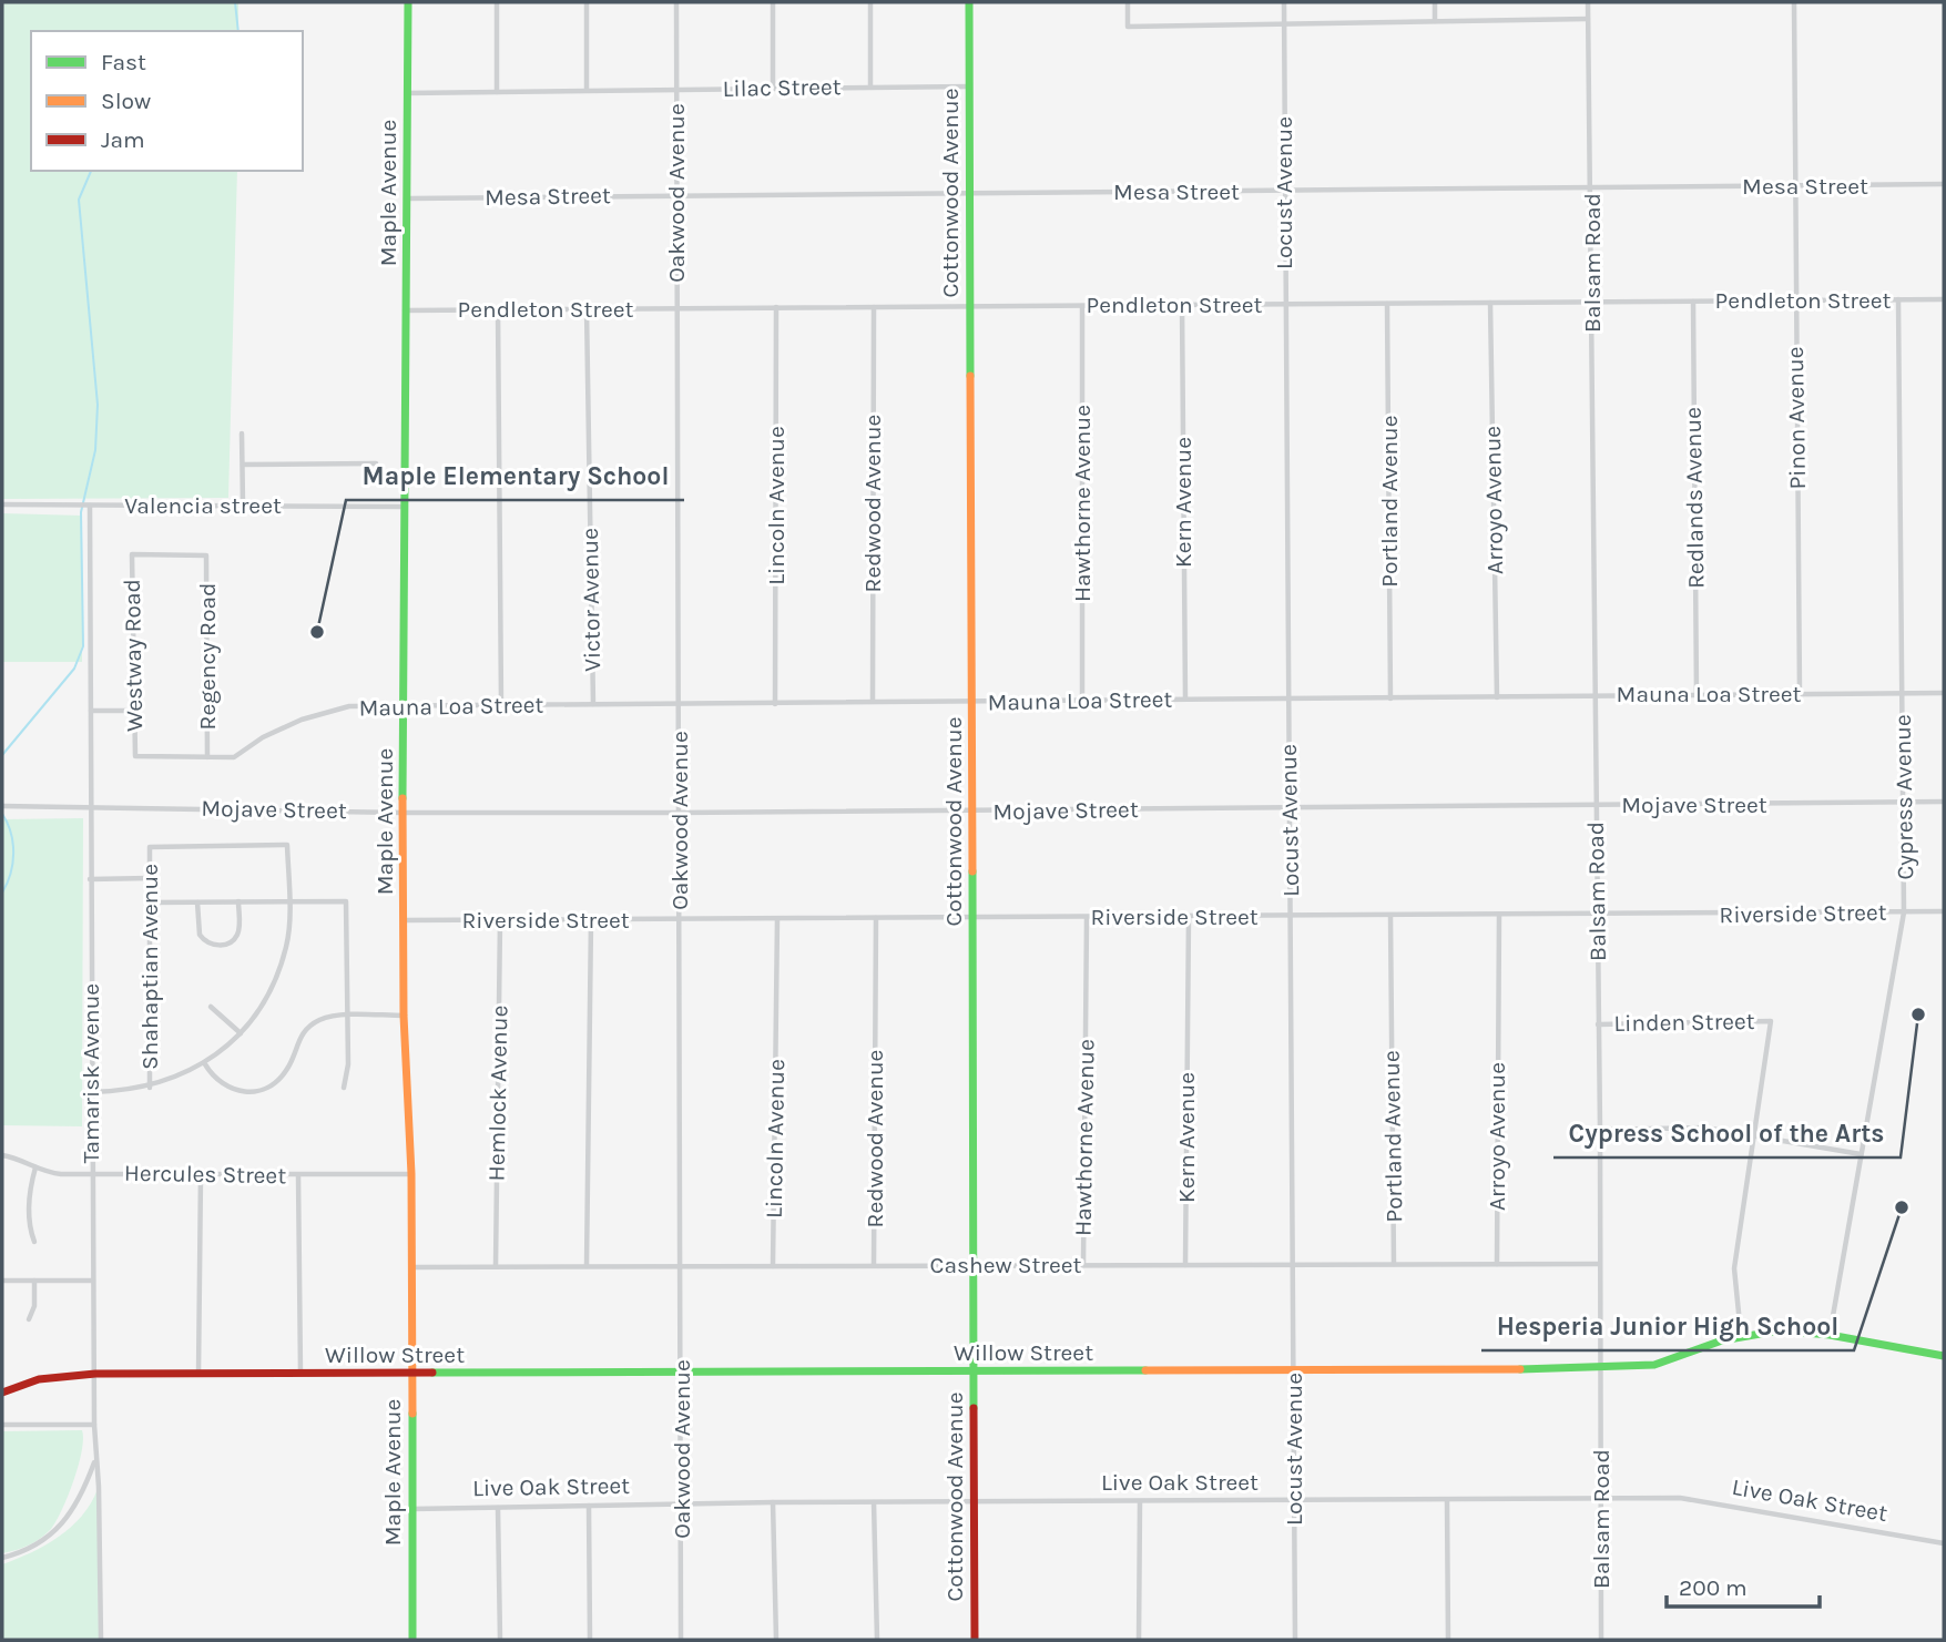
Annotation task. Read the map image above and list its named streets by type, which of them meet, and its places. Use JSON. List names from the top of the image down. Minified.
{"streets":{"street":["Lilac Street","Mesa Street","Maple Avenue","Oakwood Avenue","Cottonwood Avenue","Locust Avenue","Balsam Road","Pendleton Street","Pinon Avenue","Redlands Avenue","Arroyo Avenue","Portland Avenue","Kern Avenue","Redwood Avenue","Hawthorne Avenue","Valencia street","Lincoln Avenue","Victor Avenue","Westway Road","Regency Road","Mauna Loa Street","Cypress Avenue","Mojave Street","Riverside Street","Shahaptian Avenue","Linden Street","Tamarisk Avenue","Hemlock Avenue","Hercules Street","Cashew Street","Willow Street","Live Oak Street"]},"crossings":[["Lilac Street","Maple Avenue"],["Lilac Street","Oakwood Avenue"],["Lilac Street","Cottonwood Avenue"],["Mesa Street","Maple Avenue"],["Mesa Street","Oakwood Avenue"],["Mesa Street","Cottonwood Avenue"],["Mesa Street","Locust Avenue"],["Mesa Street","Balsam Road"],["Mesa Street","Pinon Avenue"],["Maple Avenue","Pendleton Street"],["Maple Avenue","Valencia street"],["Maple Avenue","Mauna Loa Street"],["Maple Avenue","Mojave Street"],["Maple Avenue","Riverside Street"],["Maple Avenue","Hercules Street"],["Maple Avenue","Cashew Street"],["Maple Avenue","Willow Street"],["Maple Avenue","Live Oak Street"],["Oakwood Avenue","Pendleton Street"],["Oakwood Avenue","Mauna Loa Street"],["Oakwood Avenue","Mojave Street"],["Oakwood Avenue","Riverside Street"],["Oakwood Avenue","Cashew Street"],["Oakwood Avenue","Willow Street"],["Oakwood Avenue","Live Oak Street"],["Cottonwood Avenue","Pendleton Street"],["Cottonwood Avenue","Mauna Loa Street"],["Cottonwood Avenue","Mojave Street"],["Cottonwood Avenue","Riverside Street"],["Cottonwood Avenue","Cashew Street"],["Cottonwood Avenue","Willow Street"],["Cottonwood Avenue","Live Oak Street"],["Locust Avenue","Pendleton Street"],["Locust Avenue","Mauna Loa Street"],["Locust Avenue","Mojave Street"],["Locust Avenue","Riverside Street"],["Locust Avenue","Cashew Street"],["Locust Avenue","Willow Street"],["Locust Avenue","Live Oak Street"],["Balsam Road","Pendleton Street"],["Balsam Road","Mauna Loa Street"],["Balsam Road","Mojave Street"],["Balsam Road","Riverside Street"],["Balsam Road","Linden Street"],["Balsam Road","Cashew Street"],["Balsam Road","Willow Street"],["Balsam Road","Live Oak Street"],["Pendleton Street","Pinon Avenue"],["Pendleton Street","Redlands Avenue"],["Pendleton Street","Arroyo Avenue"],["Pendleton Street","Portland Avenue"],["Pendleton Street","Kern Avenue"],["Pendleton Street","Redwood Avenue"],["Pendleton Street","Hawthorne Avenue"],["Pendleton Street","Lincoln Avenue"],["Pendleton Street","Victor Avenue"],["Pendleton Street","Cypress Avenue"],["Pinon Avenue","Mauna Loa Street"],["Redlands Avenue","Mauna Loa Street"],["Arroyo Avenue","Mauna Loa Street"],["Arroyo Avenue","Riverside Street"],["Arroyo Avenue","Cashew Street"],["Portland Avenue","Mauna Loa Street"],["Portland Avenue","Riverside Street"],["Portland Avenue","Cashew Street"],["Kern Avenue","Mauna Loa Street"],["Kern Avenue","Riverside Street"],["Kern Avenue","Cashew Street"],["Redwood Avenue","Mauna Loa Street"],["Redwood Avenue","Riverside Street"],["Redwood Avenue","Cashew Street"],["Hawthorne Avenue","Mauna Loa Street"],["Hawthorne Avenue","Riverside Street"],["Hawthorne Avenue","Cashew Street"],["Valencia street","Tamarisk Avenue"],["Lincoln Avenue","Mauna Loa Street"],["Lincoln Avenue","Riverside Street"],["Lincoln Avenue","Cashew Street"],["Victor Avenue","Mauna Loa Street"],["Westway Road","Regency Road"],["Westway Road","Mauna Loa Street"],["Regency Road","Mauna Loa Street"],["Mauna Loa Street","Cypress Avenue"],["Cypress Avenue","Mojave Street"],["Cypress Avenue","Riverside Street"],["Cypress Avenue","Willow Street"],["Mojave Street","Tamarisk Avenue"],["Riverside Street","Hemlock Avenue"],["Tamarisk Avenue","Hercules Street"],["Tamarisk Avenue","Willow Street"],["Hemlock Avenue","Cashew Street"]],"places":["Maple Elementary School","Cypress School of the Arts","Hesperia Junior High School"],"legend":["Fast","Slow","Jam"],"scale_bar":"200 m"}
